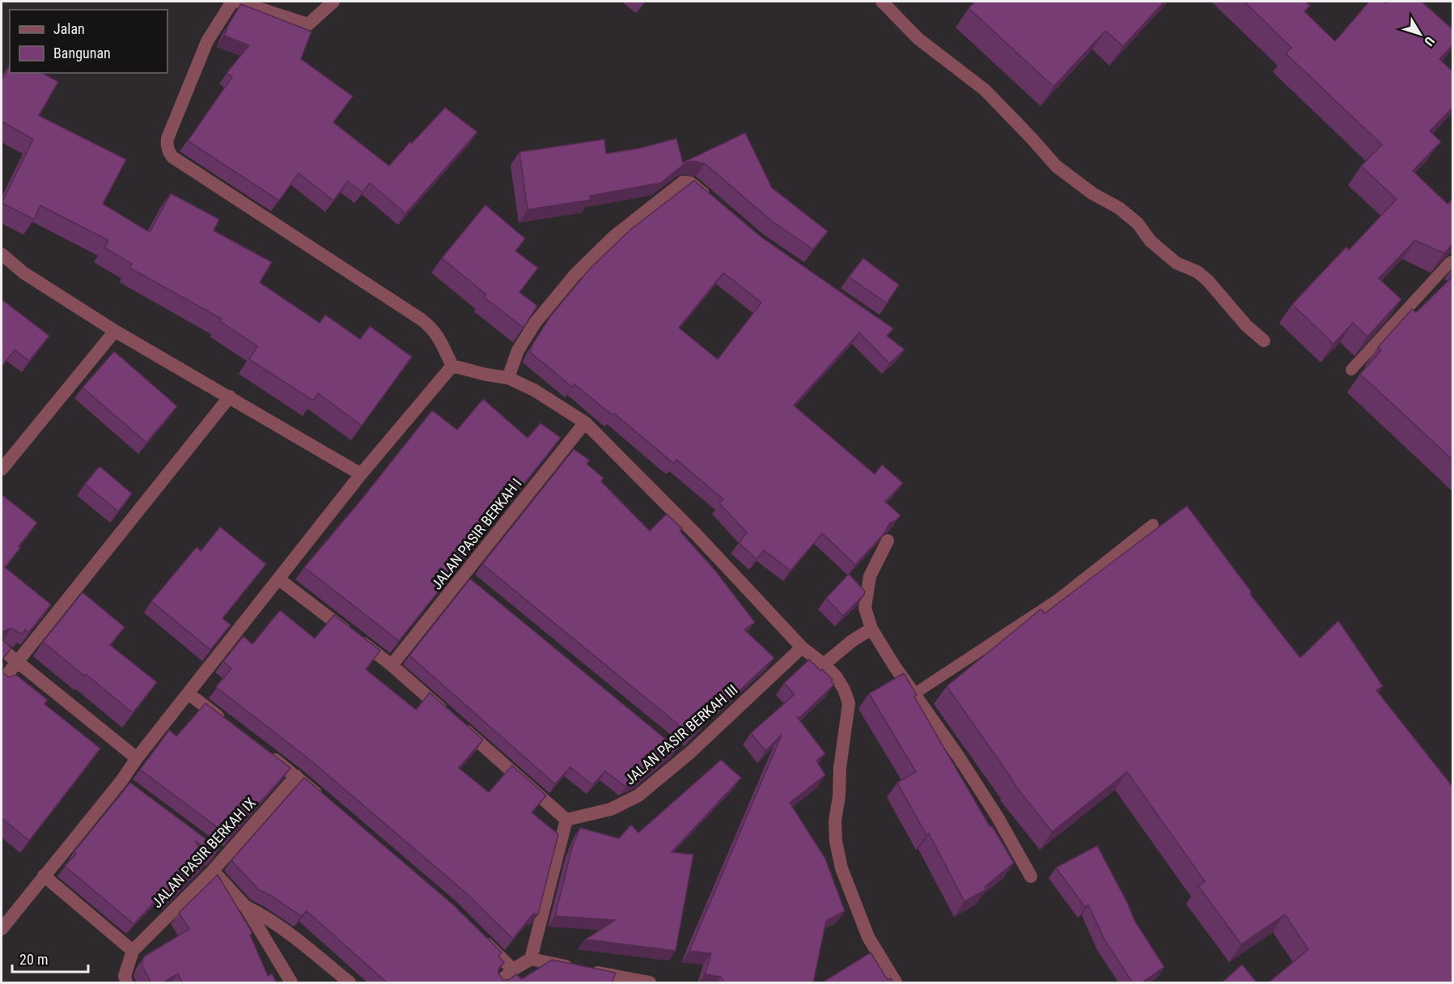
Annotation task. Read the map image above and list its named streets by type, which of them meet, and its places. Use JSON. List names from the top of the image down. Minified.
{"streets":{"street":["JALAN PASIR BERKAH I","JALAN PASIR BERKAH III","JALAN PASIR BERKAH IX"]},"legend":["Jalan","Bangunan"],"scale_bar":"20 m","north":"bottom right"}
